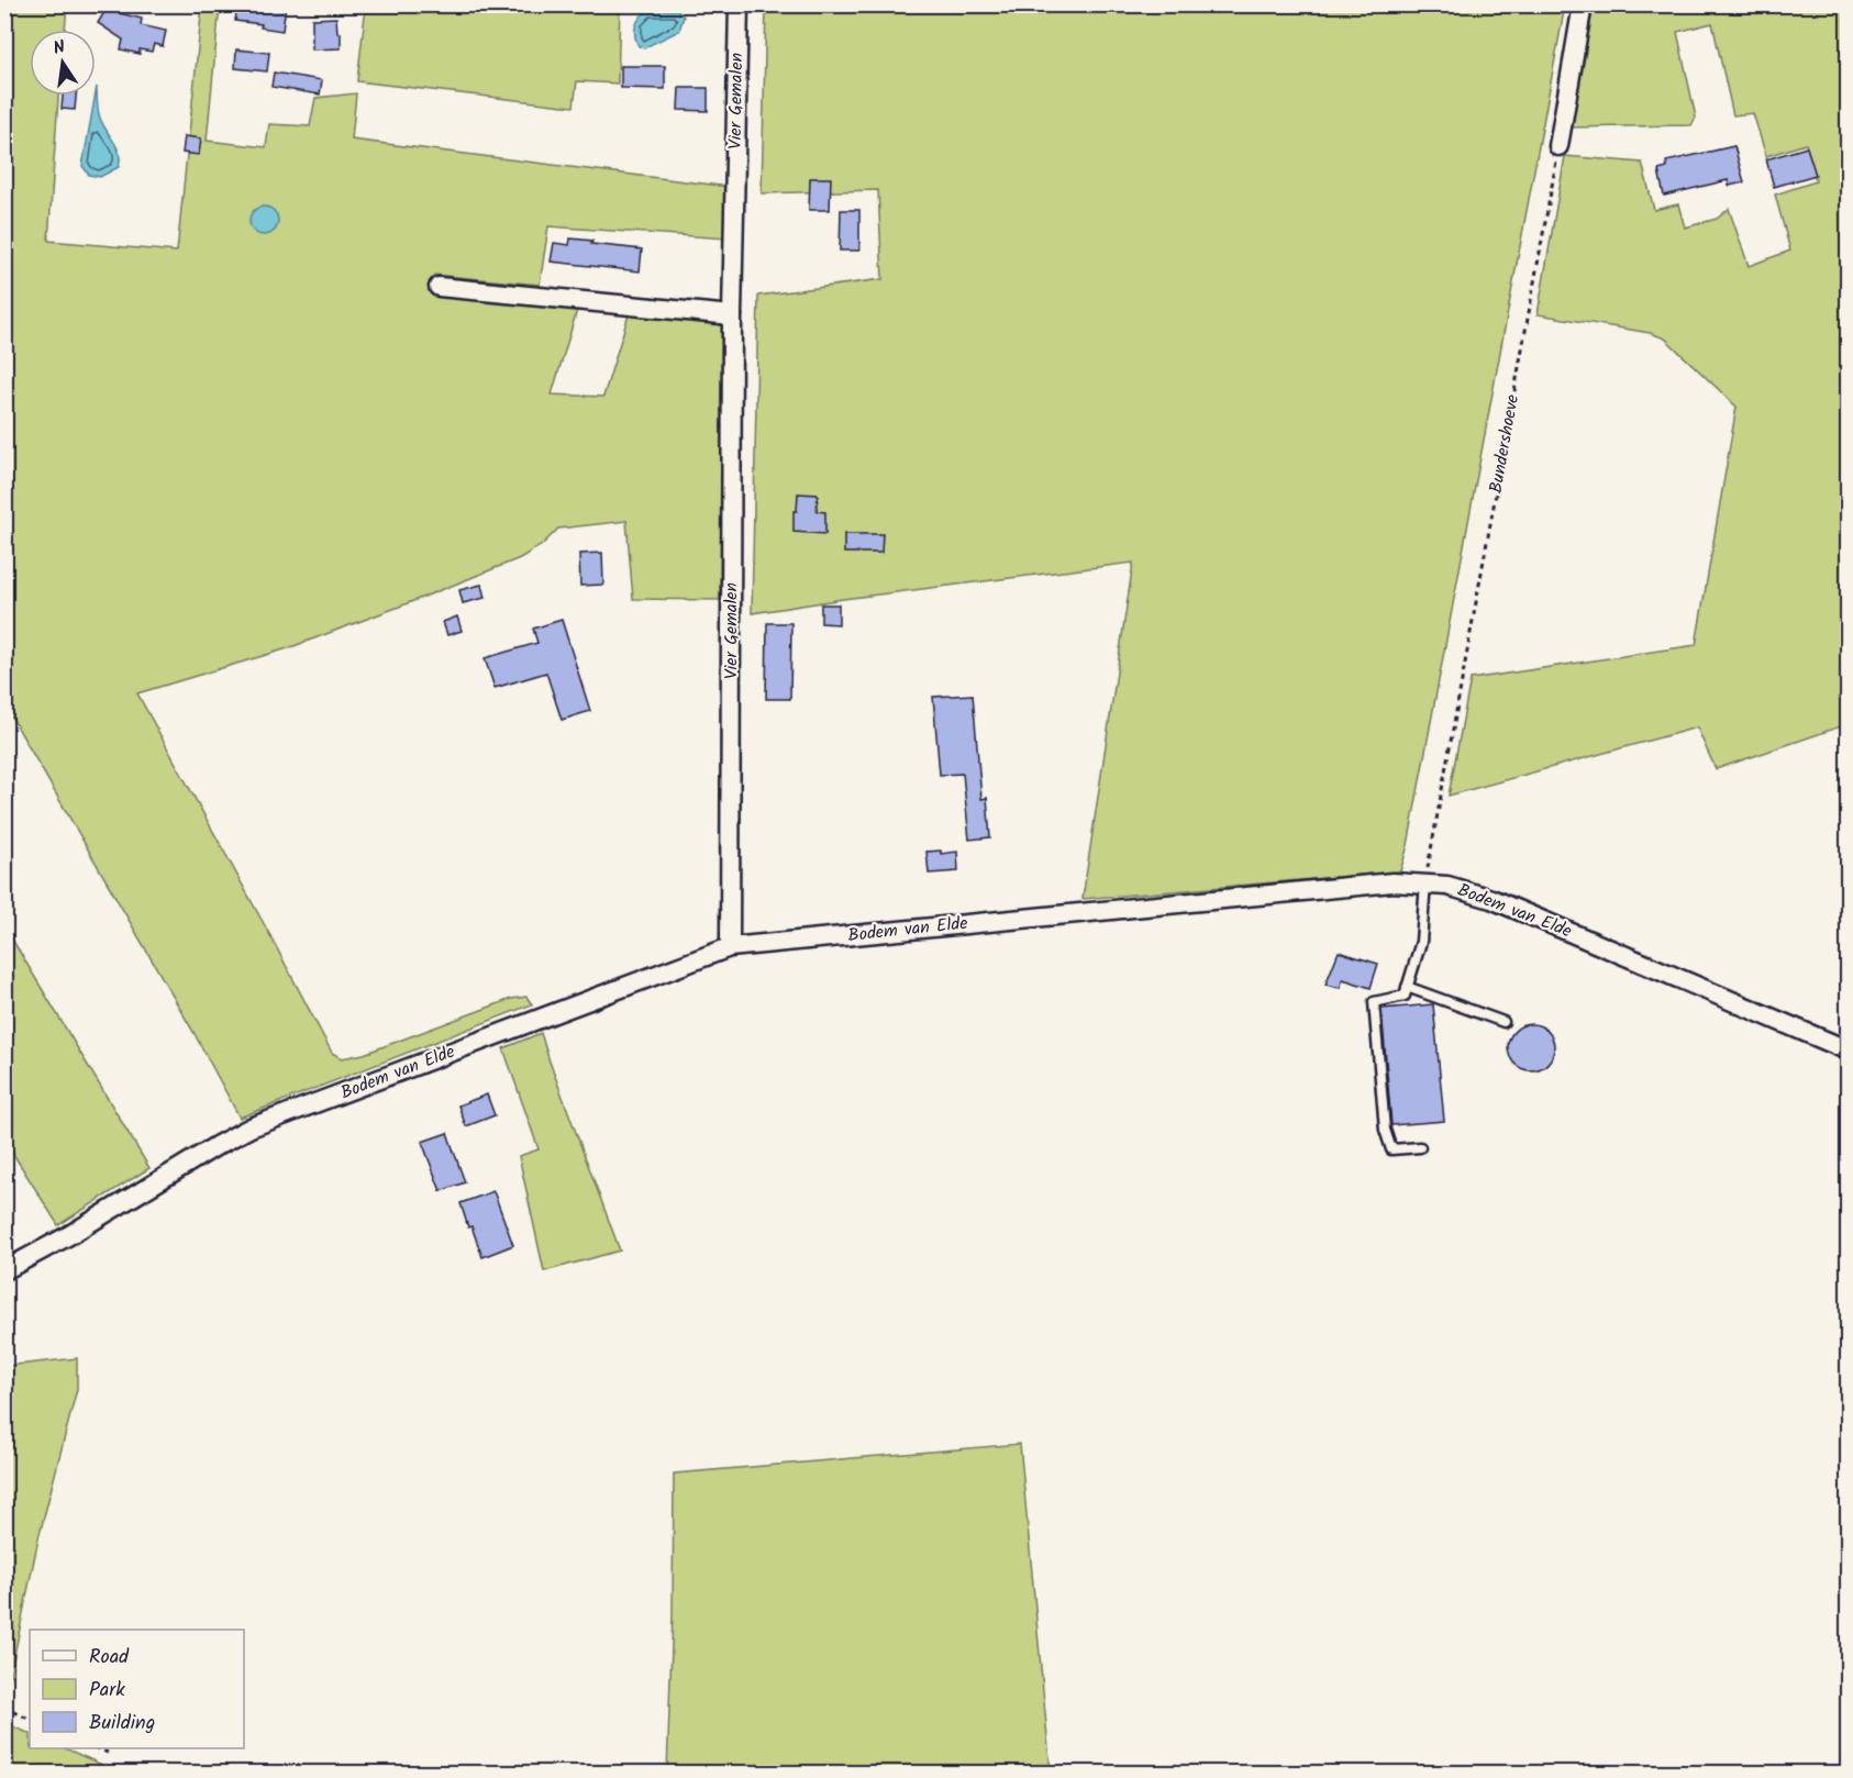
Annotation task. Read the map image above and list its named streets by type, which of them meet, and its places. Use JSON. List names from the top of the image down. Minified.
{"streets":{"street":["Vier Gemalen","Bodem van Elde"],"path":["Bundershoeve"]},"crossings":[["Vier Gemalen","Bodem van Elde"],["Bundershoeve","Bodem van Elde"]],"legend":["Road","Park","Building"],"north":"top"}
